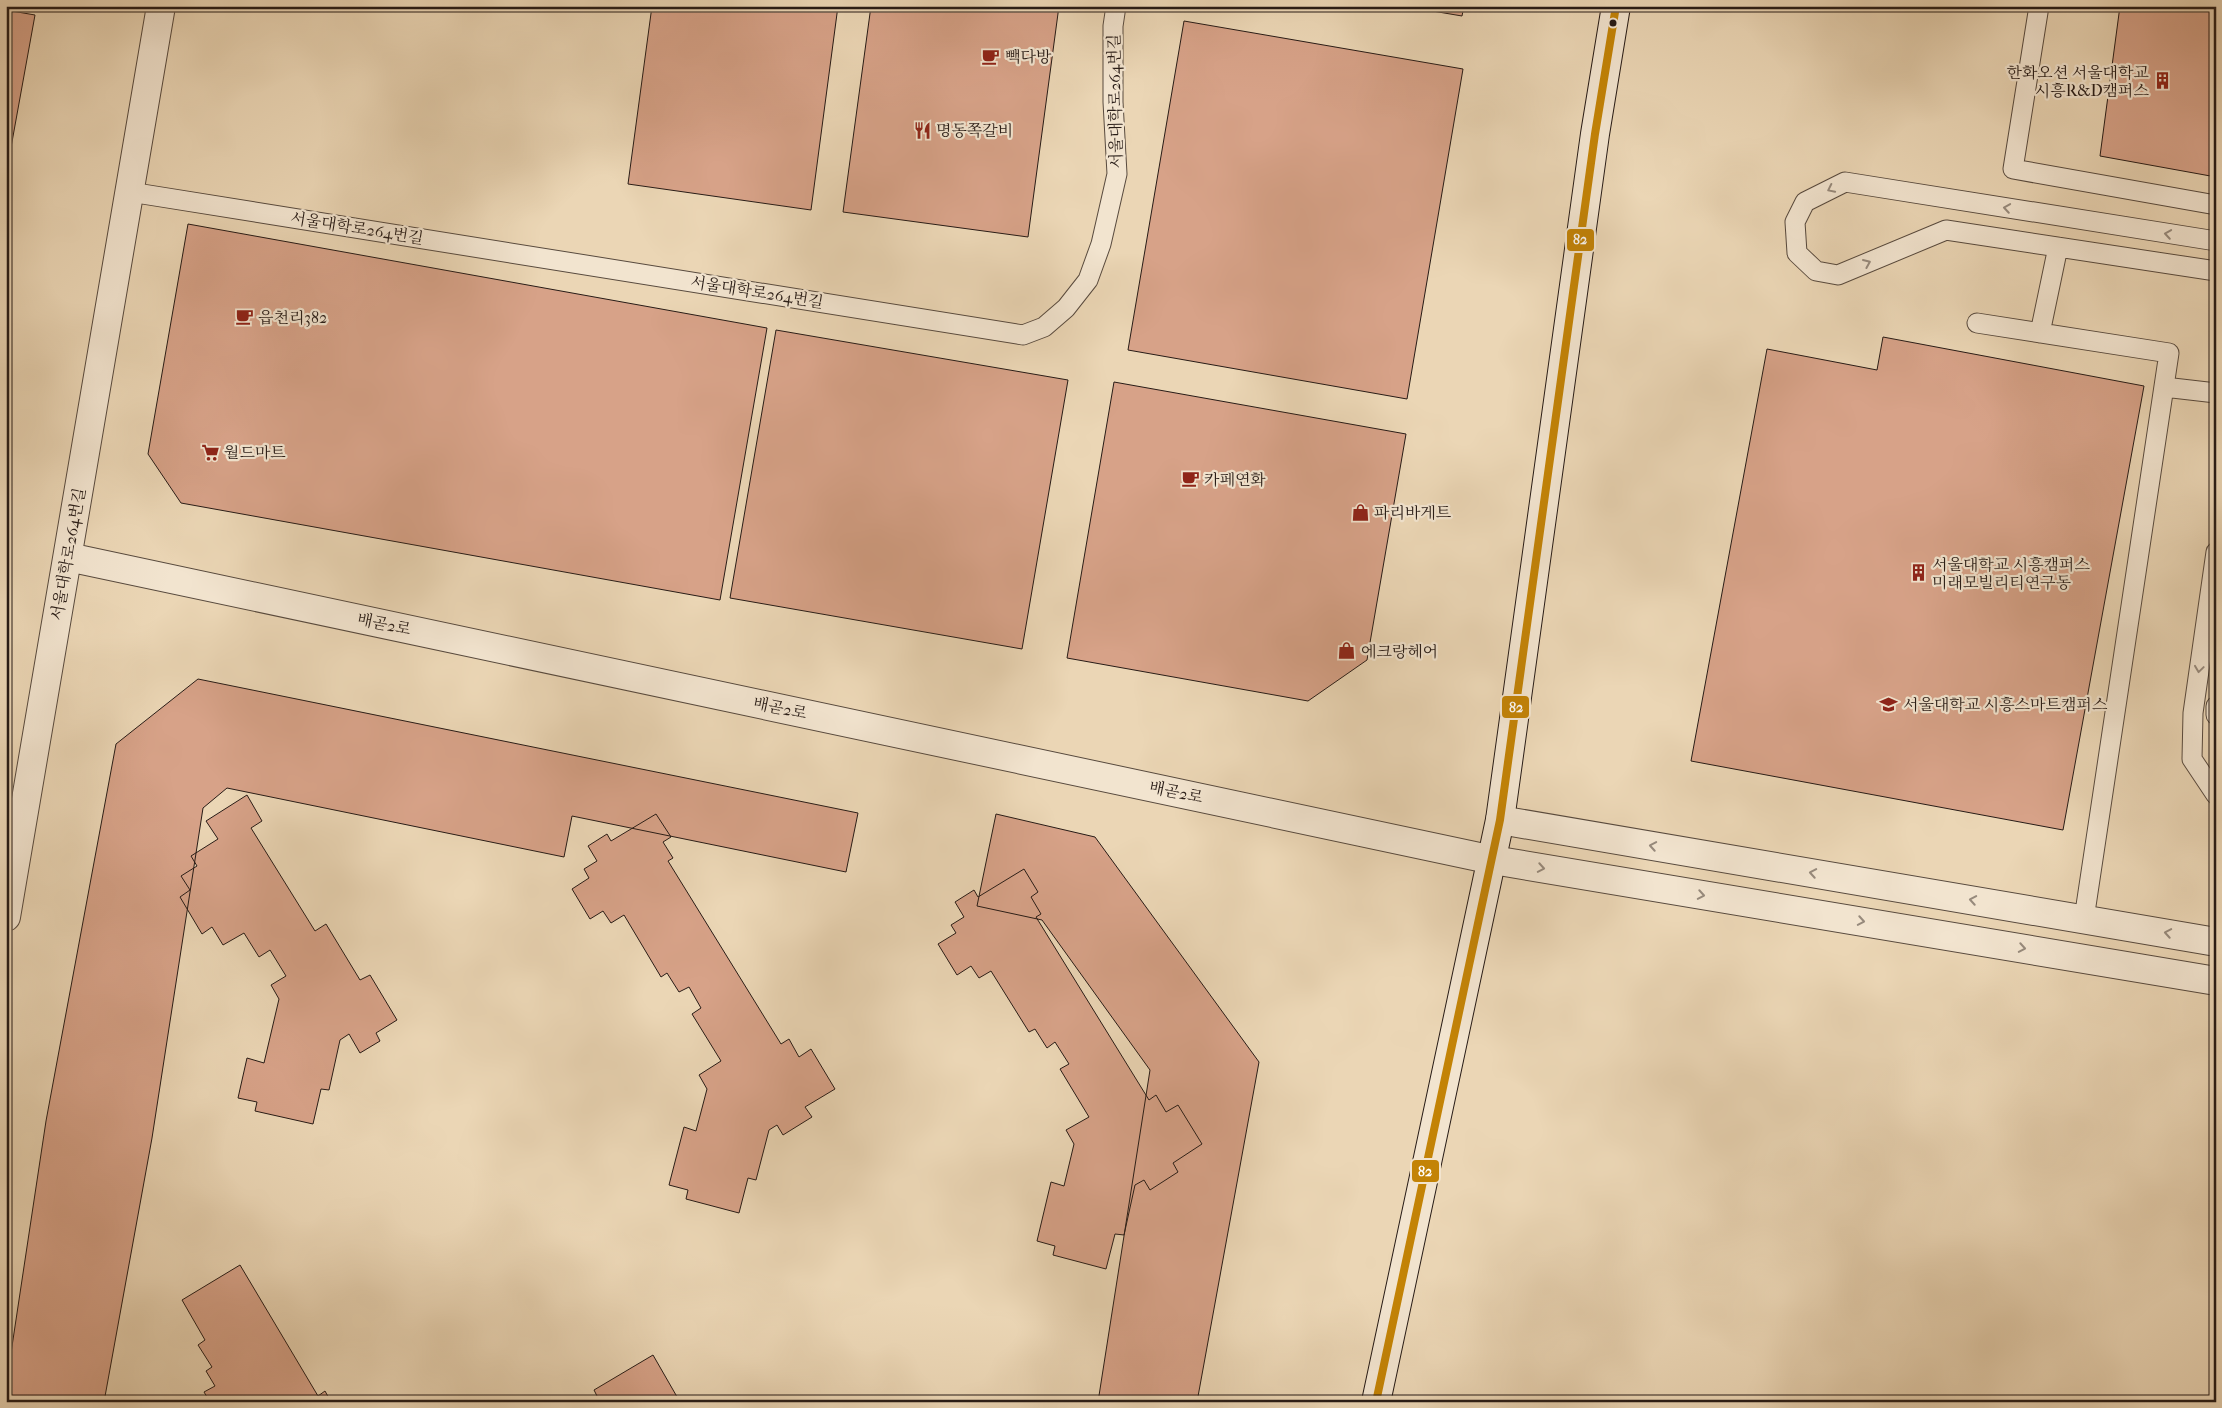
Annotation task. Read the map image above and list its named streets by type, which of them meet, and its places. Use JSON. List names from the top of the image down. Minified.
{"streets":{"street":["서울대학로264번길","배곧2로"]},"crossings":[["서울대학로264번길","배곧2로"]],"places":{"cafe":["빽다방","읍천리382","카페연화"],"building":["한화오션 서울대학교 시흥R&D캠퍼스","서울대학교 시흥캠퍼스 미래모빌리티연구동"],"restaurant":["명동쪽갈비"],"supermarket":["월드마트"],"shop":["파리바게트","에크랑헤어"],"school or university":["서울대학교 시흥스마트캠퍼스"]},"lines":["transit line 82"]}
